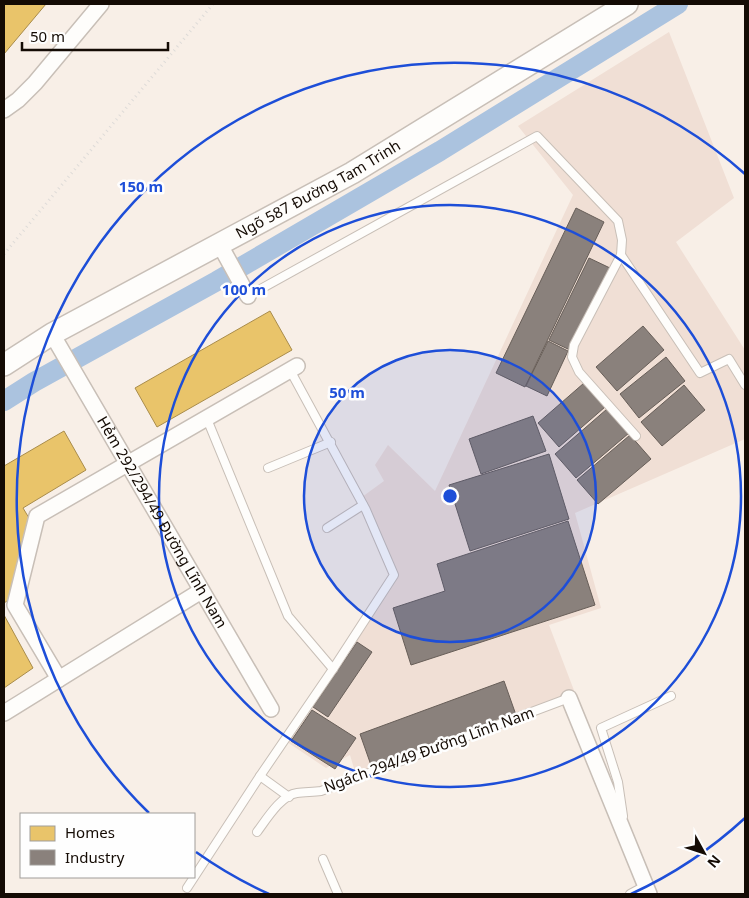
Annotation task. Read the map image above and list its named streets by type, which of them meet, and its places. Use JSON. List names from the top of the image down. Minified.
{"streets":{"street":["Ngõ 587 Đường Tam Trinh","Hẻm 292/294/49 Đường Lĩnh Nam"],"lane":["Ngách 294/49 Đường Lĩnh Nam"]},"crossings":[["Ngõ 587 Đường Tam Trinh","Hẻm 292/294/49 Đường Lĩnh Nam"]],"legend":["Homes","Industry"],"scale_bar":"50 m","north":"bottom right","rings":["150 m","100 m","50 m"]}
